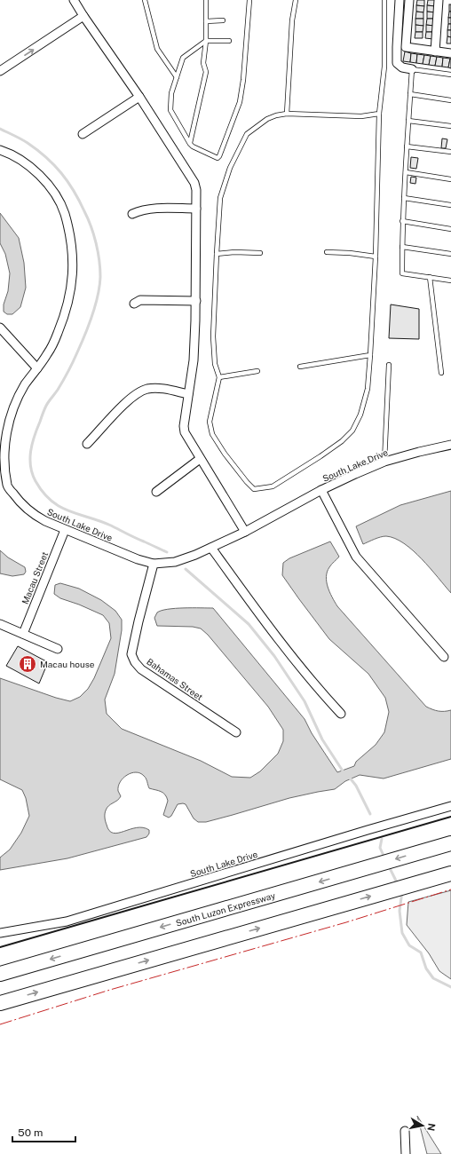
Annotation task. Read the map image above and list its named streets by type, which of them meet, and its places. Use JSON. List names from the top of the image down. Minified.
{"streets":{"highway":["South Luzon Expressway"],"street":["South Lake Drive","Macau Street","Bahamas Street"]},"crossings":[["South Lake Drive","Macau Street"],["South Lake Drive","Bahamas Street"]],"places":{"building":["Macau house"]},"scale_bar":"50 m","north":"right"}
